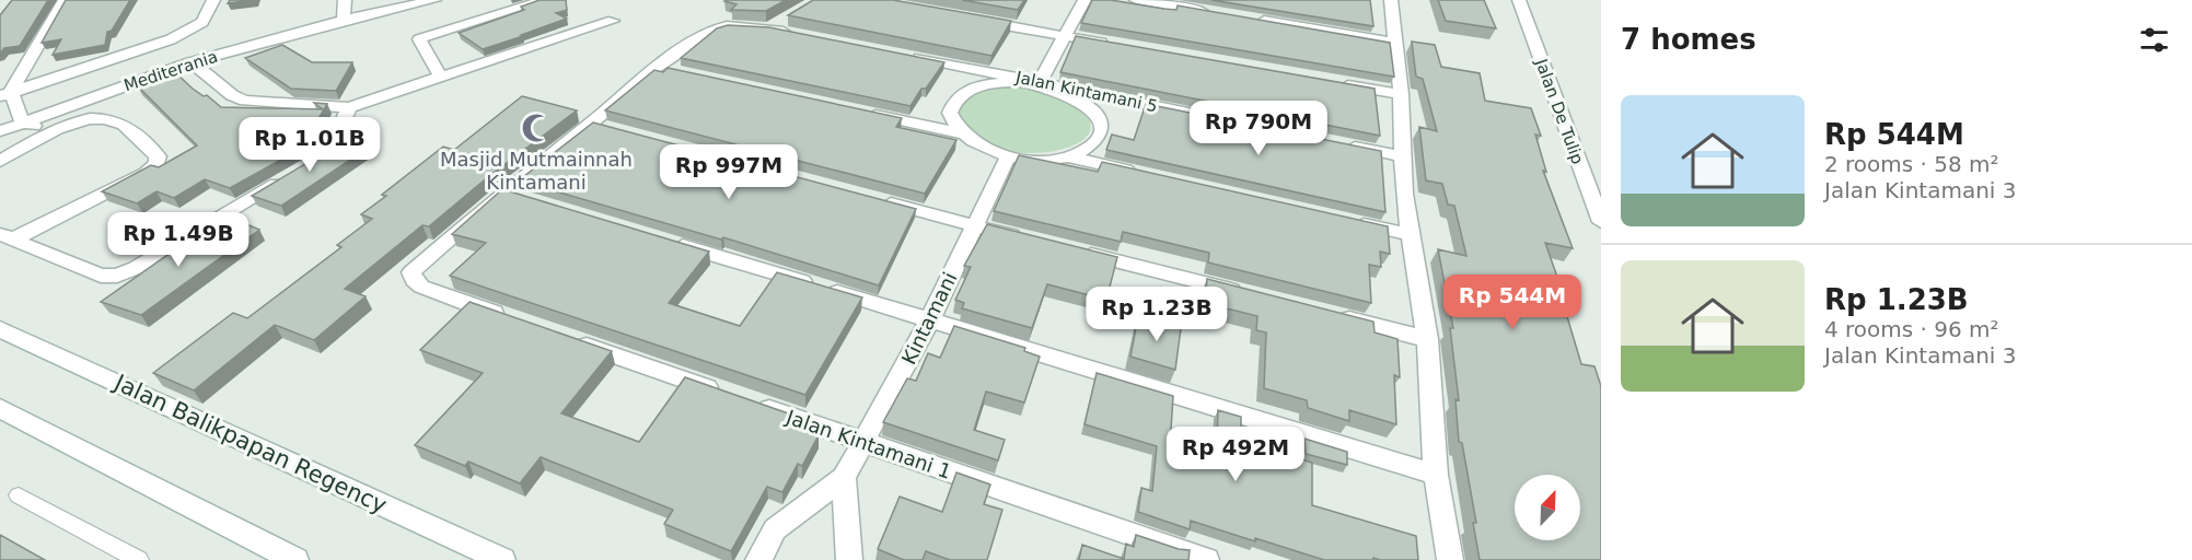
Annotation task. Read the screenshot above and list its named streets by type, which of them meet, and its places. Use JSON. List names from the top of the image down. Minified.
{"streets":{"street":["Mediterania","Jalan Kintamani 5","Jalan De Tulip","Kintamani","Jalan Balikpapan Regency","Jalan Kintamani 1"]},"crossings":[["Kintamani","Jalan Kintamani 1"]],"places":{"mosque":["Masjid Mutmainnah Kintamani"]},"north":"top right","page":{"heading":"7 homes","list":[{"name":"Rp 544M","note":"2 rooms · 58 m² · Jalan Kintamani 3"},{"name":"Rp 1.23B","note":"4 rooms · 96 m² · Jalan Kintamani 3"}],"price":["Rp 790M","Rp 1.01B","Rp 997M","Rp 1.49B","Rp 544M","Rp 1.23B","Rp 492M"]}}
